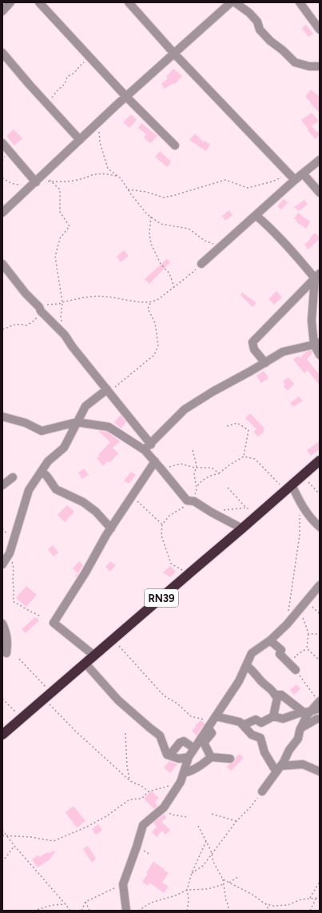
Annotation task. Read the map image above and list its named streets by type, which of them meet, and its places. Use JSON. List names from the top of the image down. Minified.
{"streets":{"highway":["RN39"]}}
